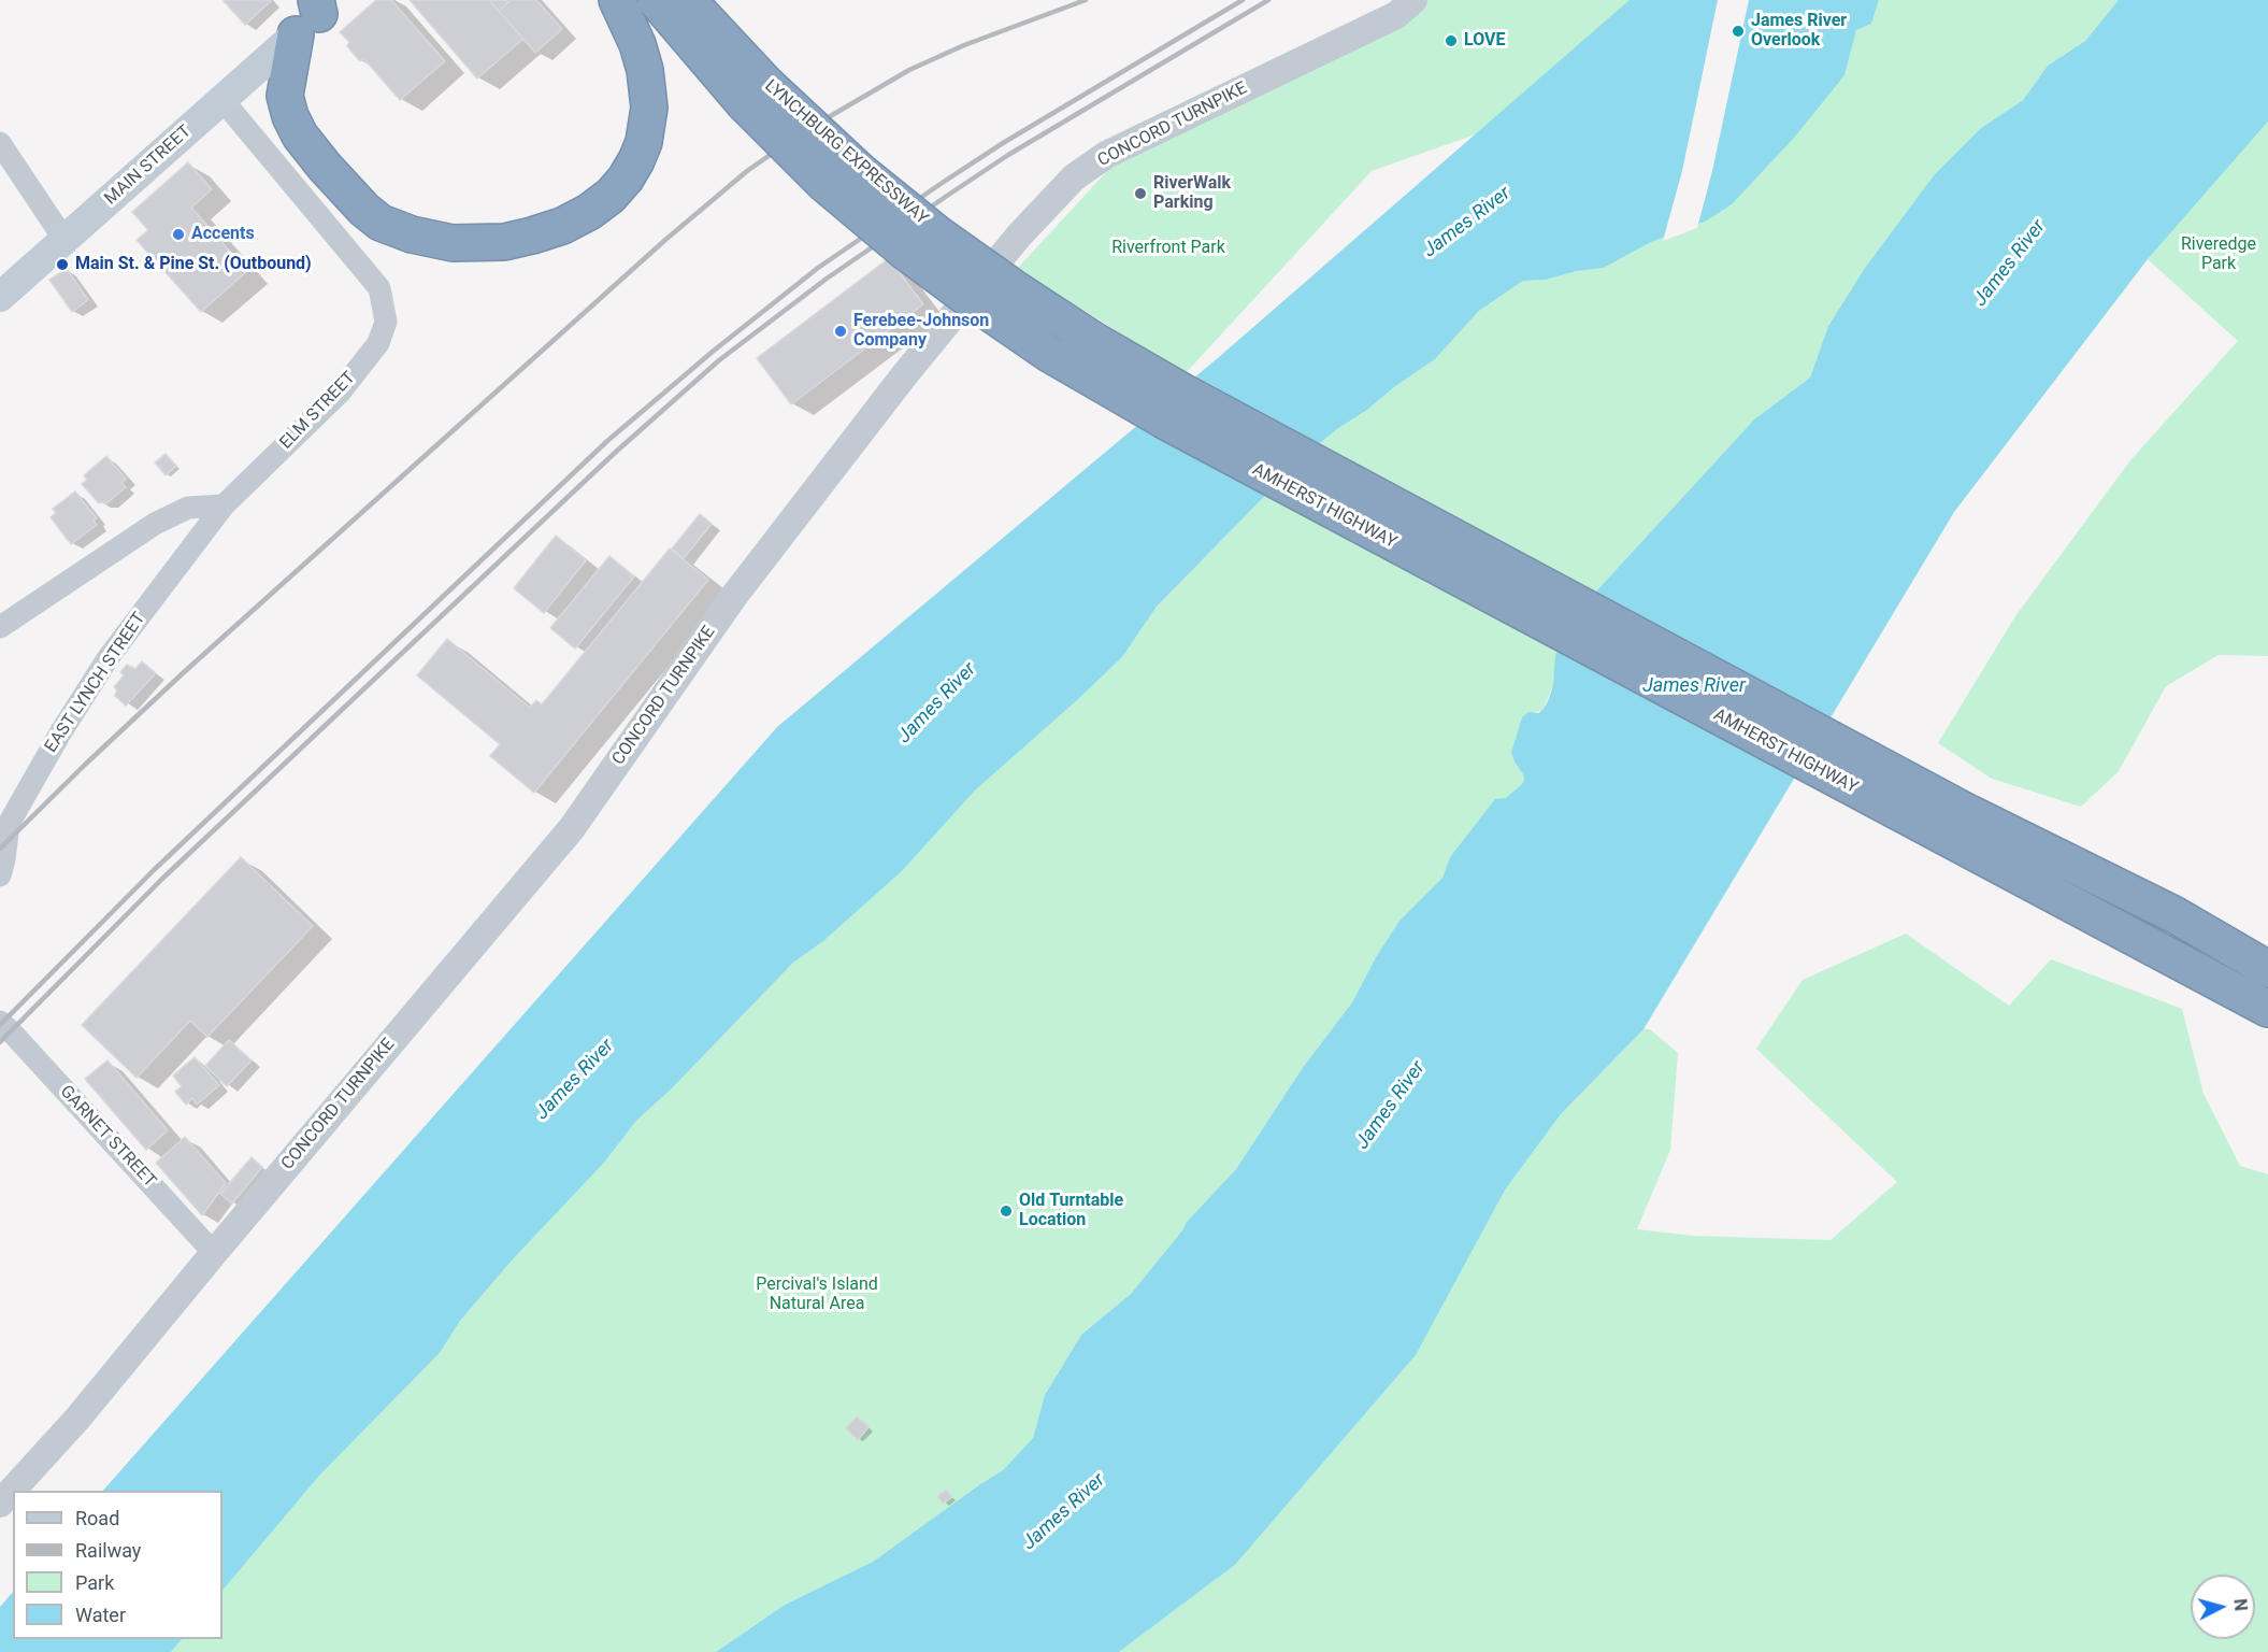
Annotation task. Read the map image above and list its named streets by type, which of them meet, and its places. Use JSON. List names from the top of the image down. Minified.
{"streets":{"highway":["LYNCHBURG EXPRESSWAY","AMHERST HIGHWAY"],"main road":["MAIN STREET"],"street":["CONCORD TURNPIKE","ELM STREET","EAST LYNCH STREET","GARNET STREET"]},"crossings":[["CONCORD TURNPIKE","GARNET STREET"],["LYNCHBURG EXPRESSWAY","AMHERST HIGHWAY"],["MAIN STREET","ELM STREET"],["ELM STREET","EAST LYNCH STREET"]],"water":["James River"],"parks":["Riveredge Park","Riverfront Park","Percival's Island Natural Area"],"places":["James River Overlook","LOVE","RiverWalk Parking","Accents","Main St. & Pine St. (Outbound)","Ferebee-Johnson Company","Old Turntable Location"],"legend":["Road","Railway","Park","Water"],"north":"right"}
